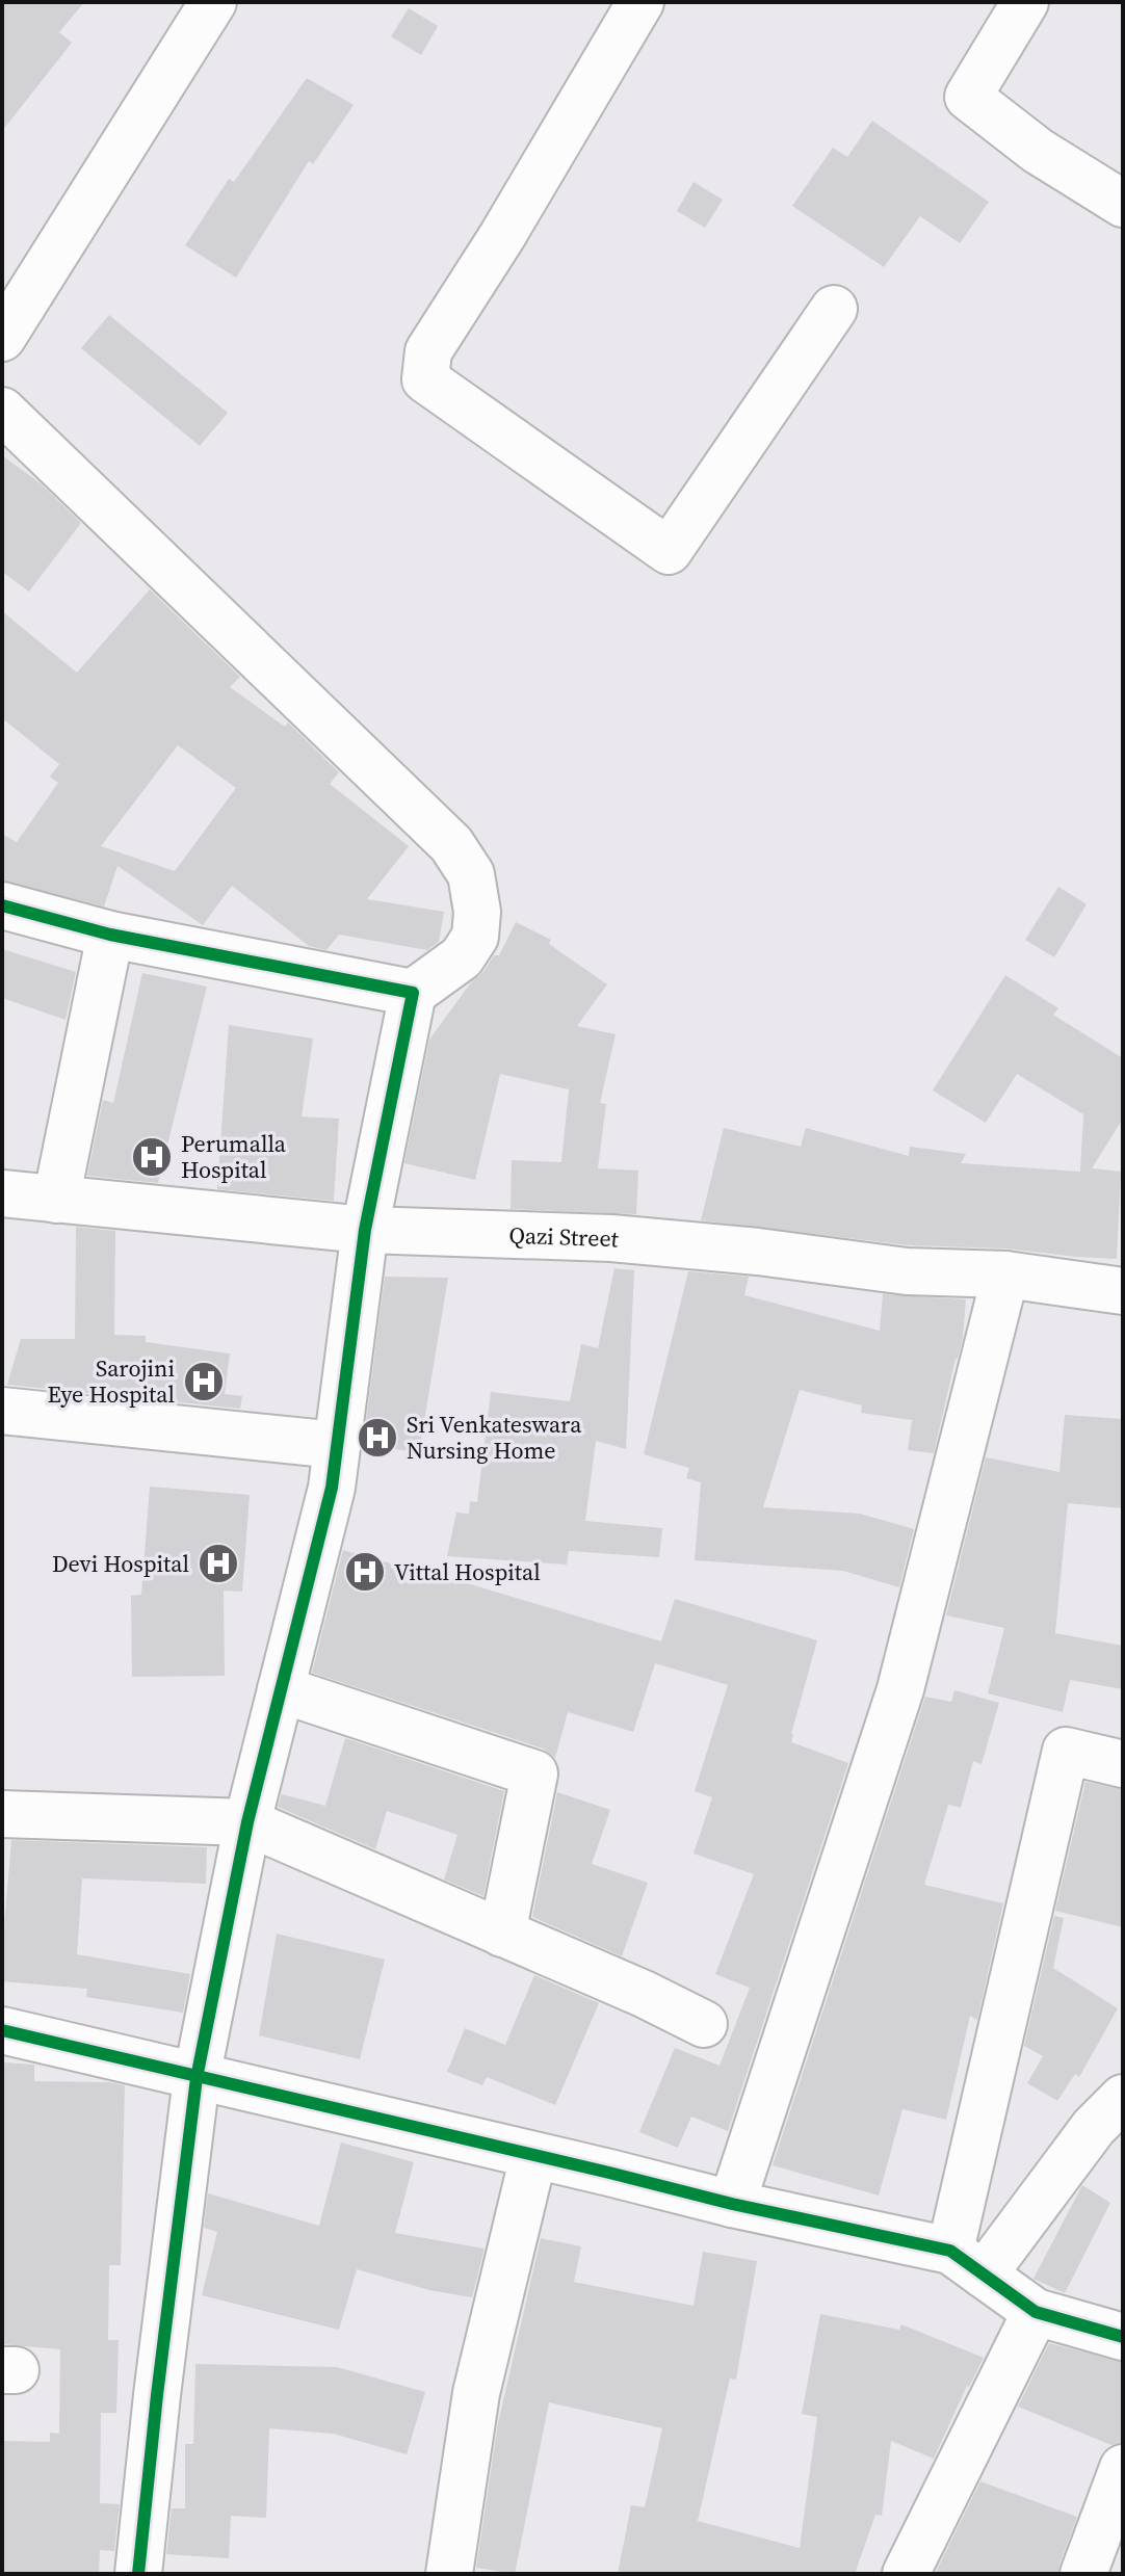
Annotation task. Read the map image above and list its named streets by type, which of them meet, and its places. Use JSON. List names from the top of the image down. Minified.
{"streets":{"street":["Qazi Street"]},"places":{"hospital":["Perumalla Hospital","Sarojini Eye Hospital","Sri Venkateswara Nursing Home","Devi Hospital","Vittal Hospital"]}}
